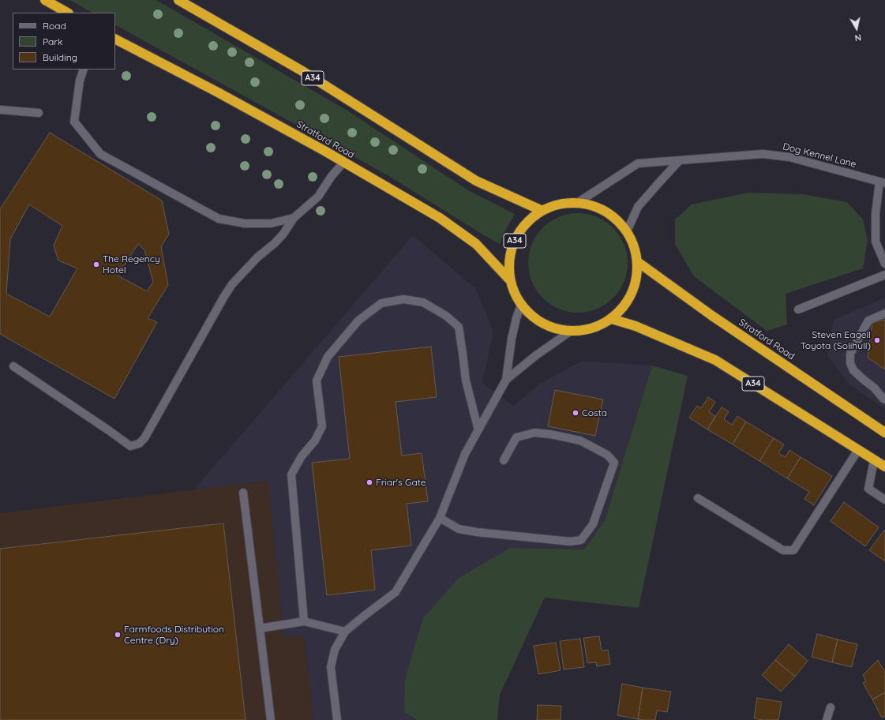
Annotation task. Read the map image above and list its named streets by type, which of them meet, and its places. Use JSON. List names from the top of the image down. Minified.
{"streets":{"highway":["A34","Stratford Road"],"street":["Dog Kennel Lane"]},"crossings":[["A34","Stratford Road"],["A34","Dog Kennel Lane"]],"places":["The Regency Hotel","Steven Eagell Toyota (Solihull)","Costa","Friar's Gate","Farmfoods Distribution Centre (Dry)"],"legend":["Road","Park","Building"],"north":"bottom"}
